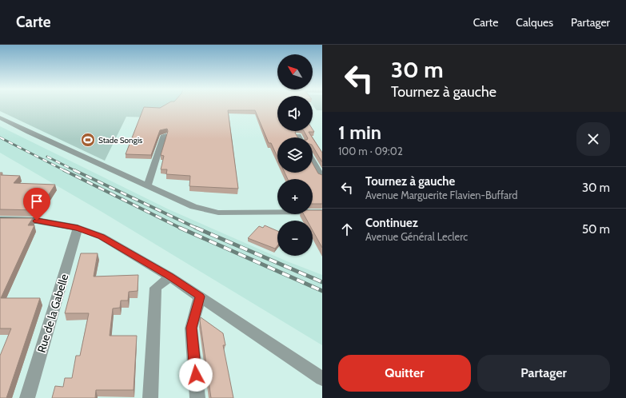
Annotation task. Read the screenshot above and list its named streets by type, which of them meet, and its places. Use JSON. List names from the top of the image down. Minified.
{"streets":{"street":["Rue de la Gabelle"]},"places":{"sports":["Stade Songis"]},"north":"top left","page":{"header":"Carte","nav":["Carte","Calques","Partager"],"turn":["30 m","Tournez à gauche"],"map_buttons":["+","−"],"heading":["1 min","100 m · 09:02"],"list":[{"name":"Tournez à gauche","note":"Avenue Marguerite Flavien-Buffard","value":"30 m"},{"name":"Continuez","note":"Avenue Général Leclerc","value":"50 m"}],"buttons":["Quitter","Partager"]}}
